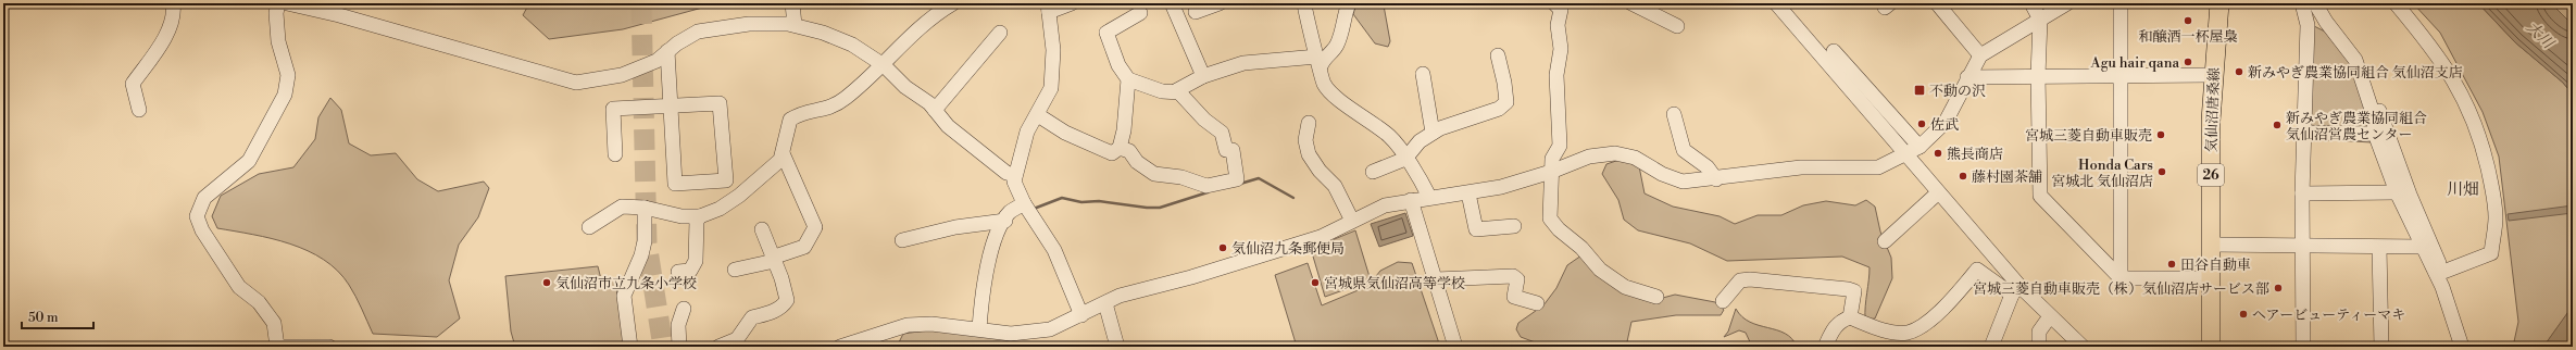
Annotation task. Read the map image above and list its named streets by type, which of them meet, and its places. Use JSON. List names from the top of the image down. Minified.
{"streets":{"main road":["気仙沼唐桑線","26"]},"districts":["川畑"],"water":["大川"],"places":{"other":["和醸酒一杯屋梟","Agu hair qana","新みやぎ農業協同組合 気仙沼支店","佐武","新みやぎ農業協同組合 気仙沼営農センター","宮城三菱自動車販売","熊長商店","Honda Cars 宮城北 気仙沼店","藤村園茶舗","気仙沼九条郵便局","田谷自動車","気仙沼市立九条小学校","宮城県気仙沼高等学校","宮城三菱自動車販売（株）気仙沼店サービス部","ヘアービューティーマキ"],"transit":["不動の沢"]},"scale_bar":"50 m"}
